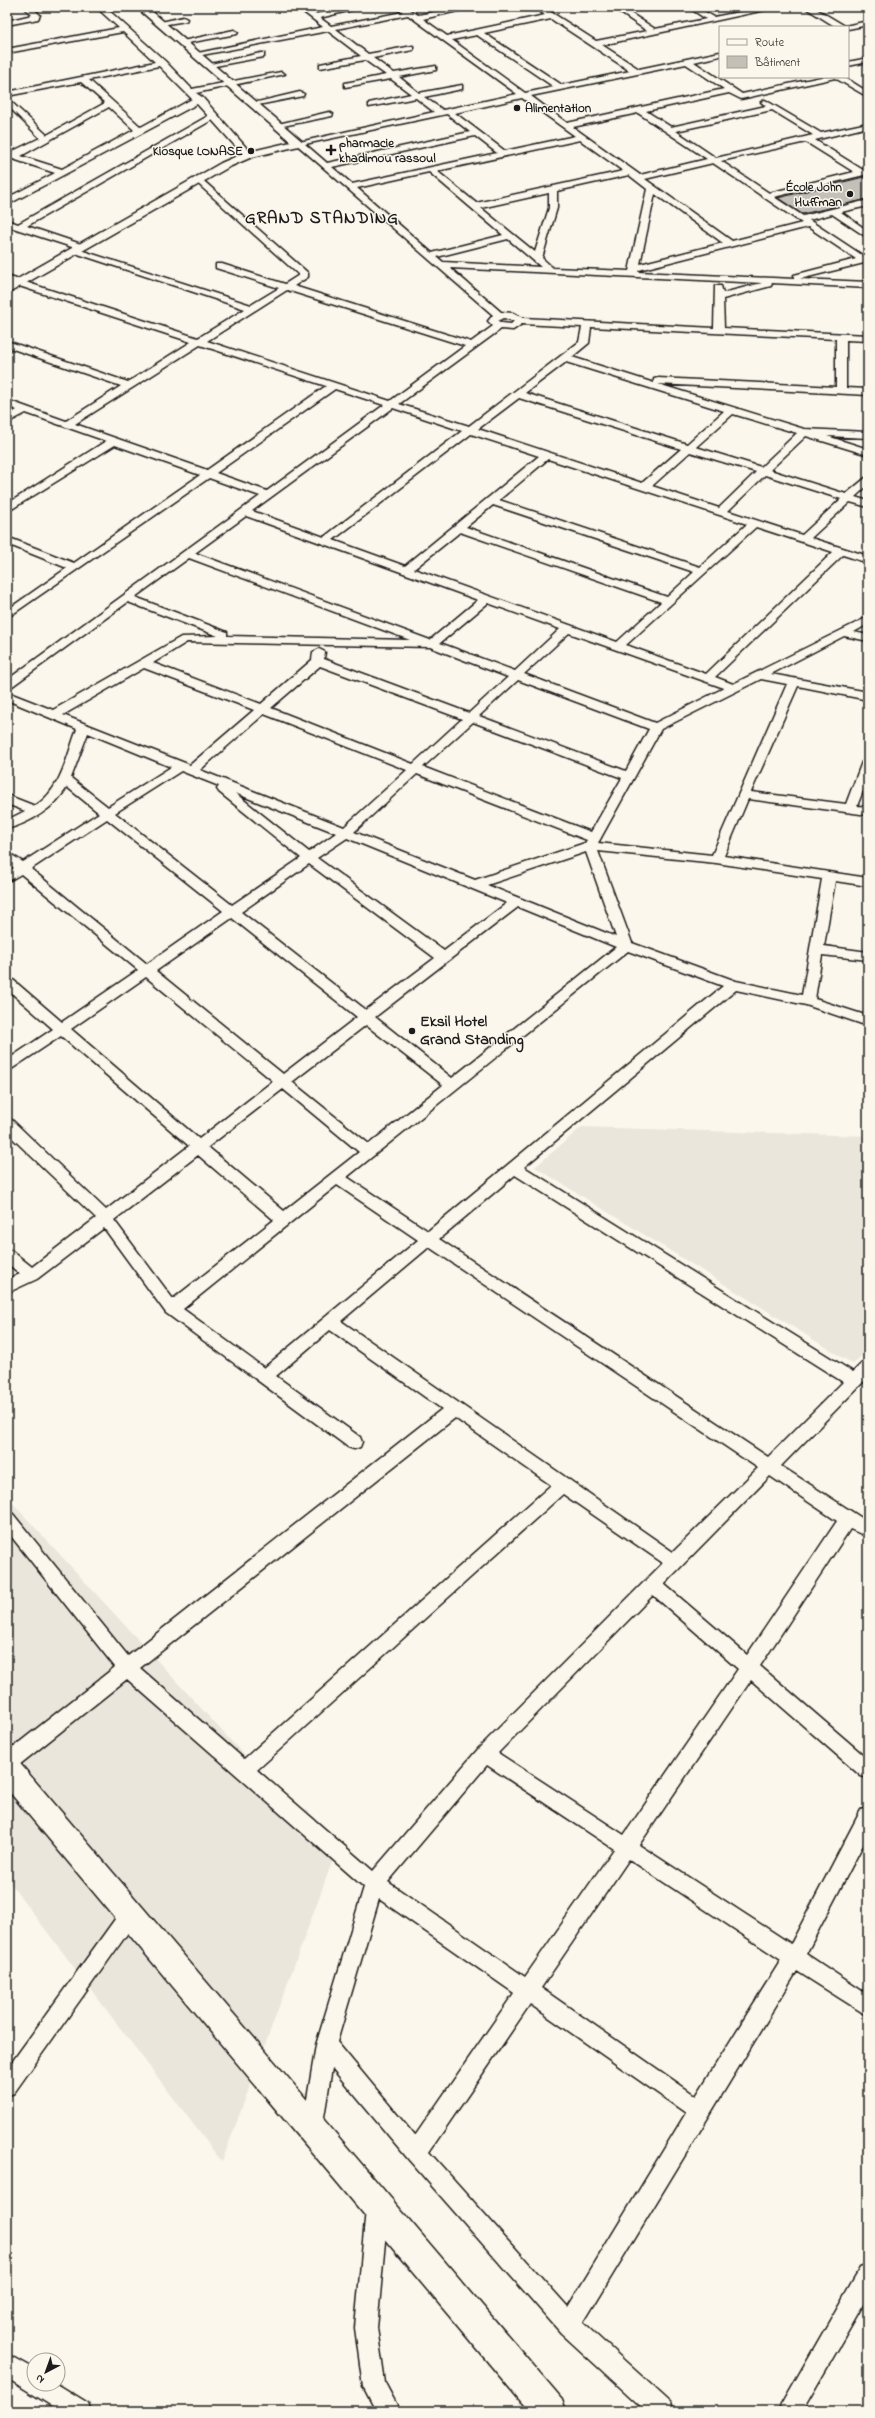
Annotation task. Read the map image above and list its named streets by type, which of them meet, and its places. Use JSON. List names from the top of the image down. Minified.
{"districts":["GRAND STANDING"],"places":{"other":["Alimentation","Kiosque LONASE","École John Huffman","Eksil Hotel Grand Standing"],"health":["pharmacie khadimou rassoul"]},"legend":["Route","Bâtiment"],"north":"bottom left"}
